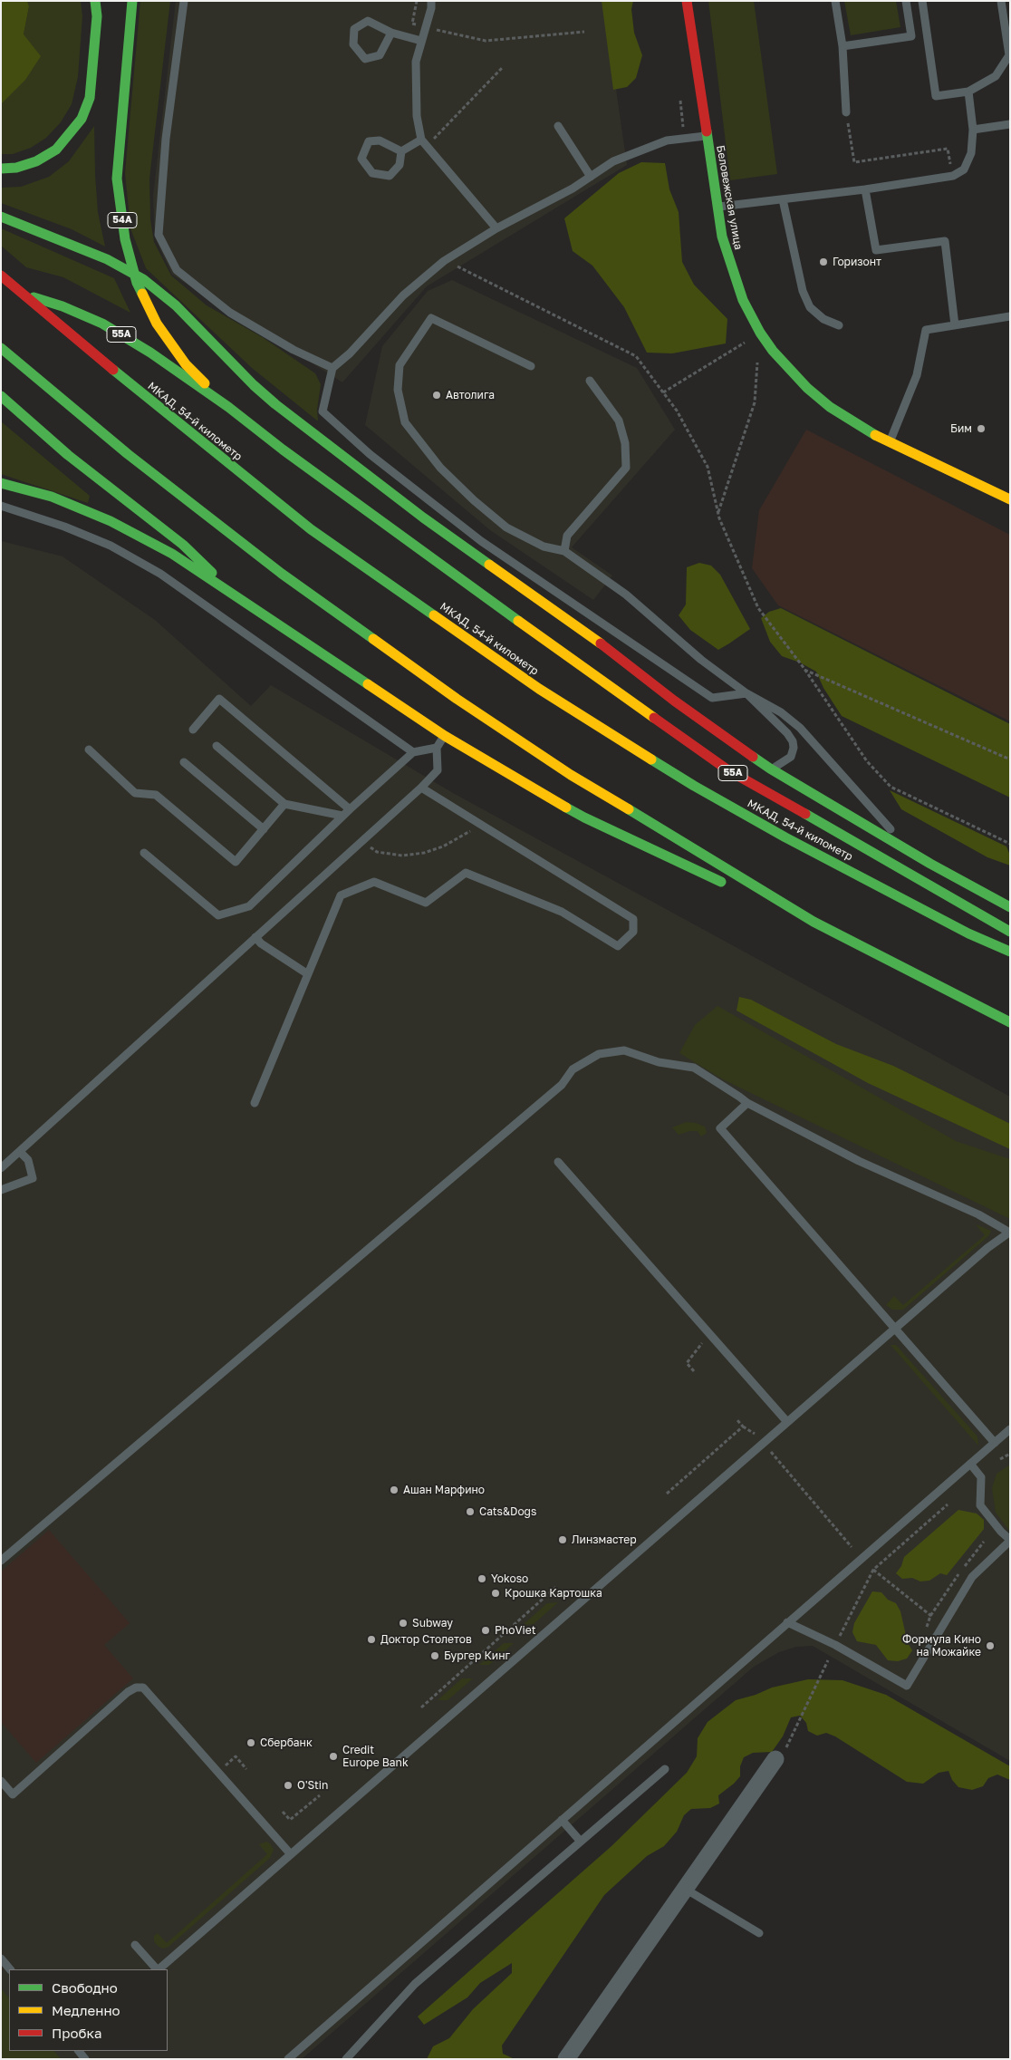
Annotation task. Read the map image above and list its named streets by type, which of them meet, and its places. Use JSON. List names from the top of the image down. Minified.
{"streets":{"main road":["Беловежская улица","54А","55А","МКАД, 54-й километр"]},"crossings":[["54А","55А"]],"places":["Горизонт","Автолига","Бим","Ашан Марфино","Cats&Dogs","Линзмастер","Yokoso","Крошка Картошка","Subway","PhoViet","Доктор Столетов","Формула Кино на Можайке","Бургер Кинг","Сбербанк","Credit Europe Bank","O'Stin"],"legend":["Свободно","Медленно","Пробка"]}
